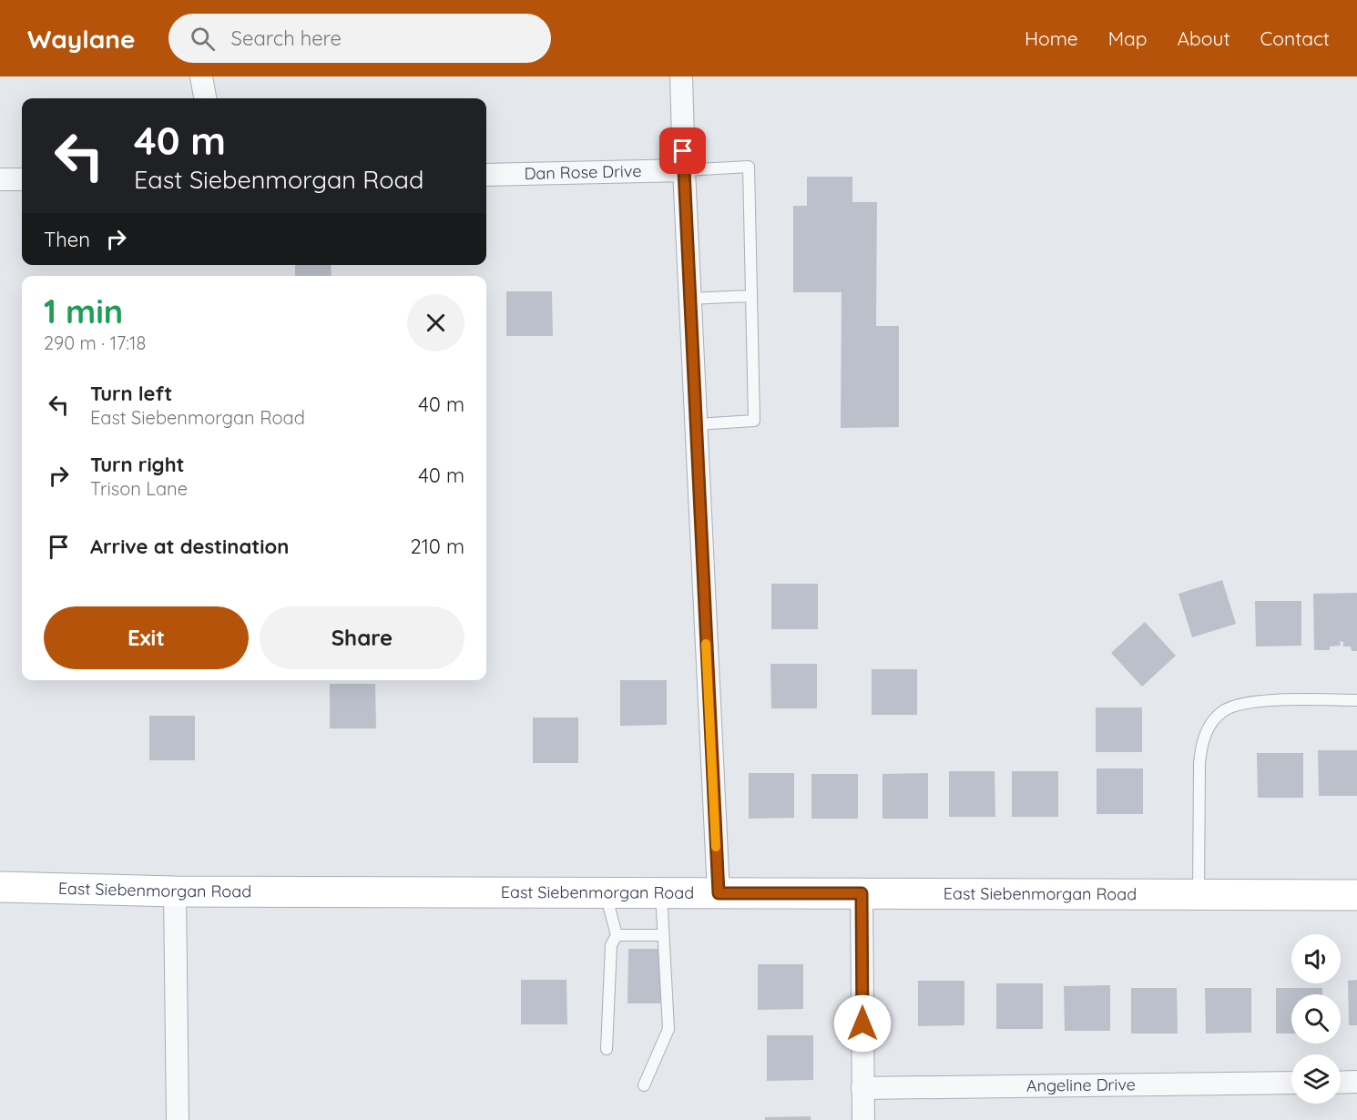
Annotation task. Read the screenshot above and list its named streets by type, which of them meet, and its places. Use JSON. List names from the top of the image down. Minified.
{"streets":{"street":["Dan Rose Drive","East Siebenmorgan Road","Angeline Drive"]},"page":{"header":"Waylane","search":"Search here","nav":["Home","Map","About","Contact"],"turn":["40 m","East Siebenmorgan Road"],"then":"Then","heading":["1 min","290 m · 17:18"],"list":[{"name":"Turn left","note":"East Siebenmorgan Road","value":"40 m"},{"name":"Turn right","note":"Trison Lane","value":"40 m"},{"name":"Arrive at destination","value":"210 m"}],"buttons":["Exit","Share"]}}
